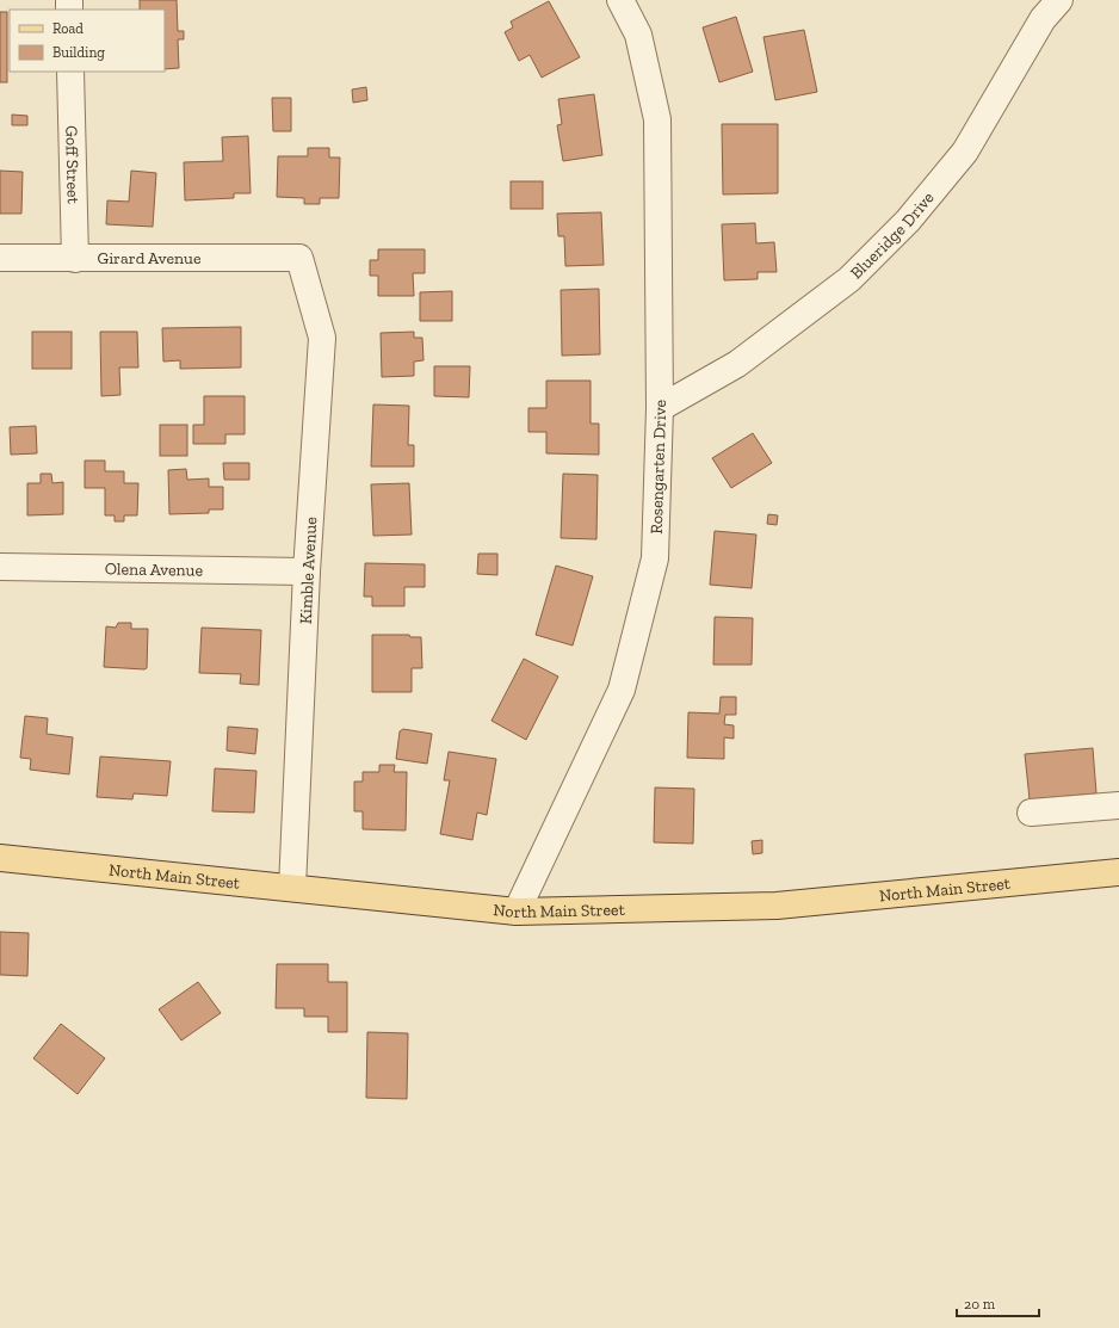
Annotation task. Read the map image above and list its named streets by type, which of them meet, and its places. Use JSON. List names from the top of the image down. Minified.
{"streets":{"main road":["North Main Street"],"street":["Goff Street","Blueridge Drive","Girard Avenue","Rosengarten Drive","Olena Avenue","Kimble Avenue"]},"crossings":[["Goff Street","Girard Avenue"],["Blueridge Drive","Rosengarten Drive"],["Girard Avenue","Kimble Avenue"],["Rosengarten Drive","North Main Street"],["Olena Avenue","Kimble Avenue"],["Kimble Avenue","North Main Street"]],"legend":["Road","Building"],"scale_bar":"20 m"}
